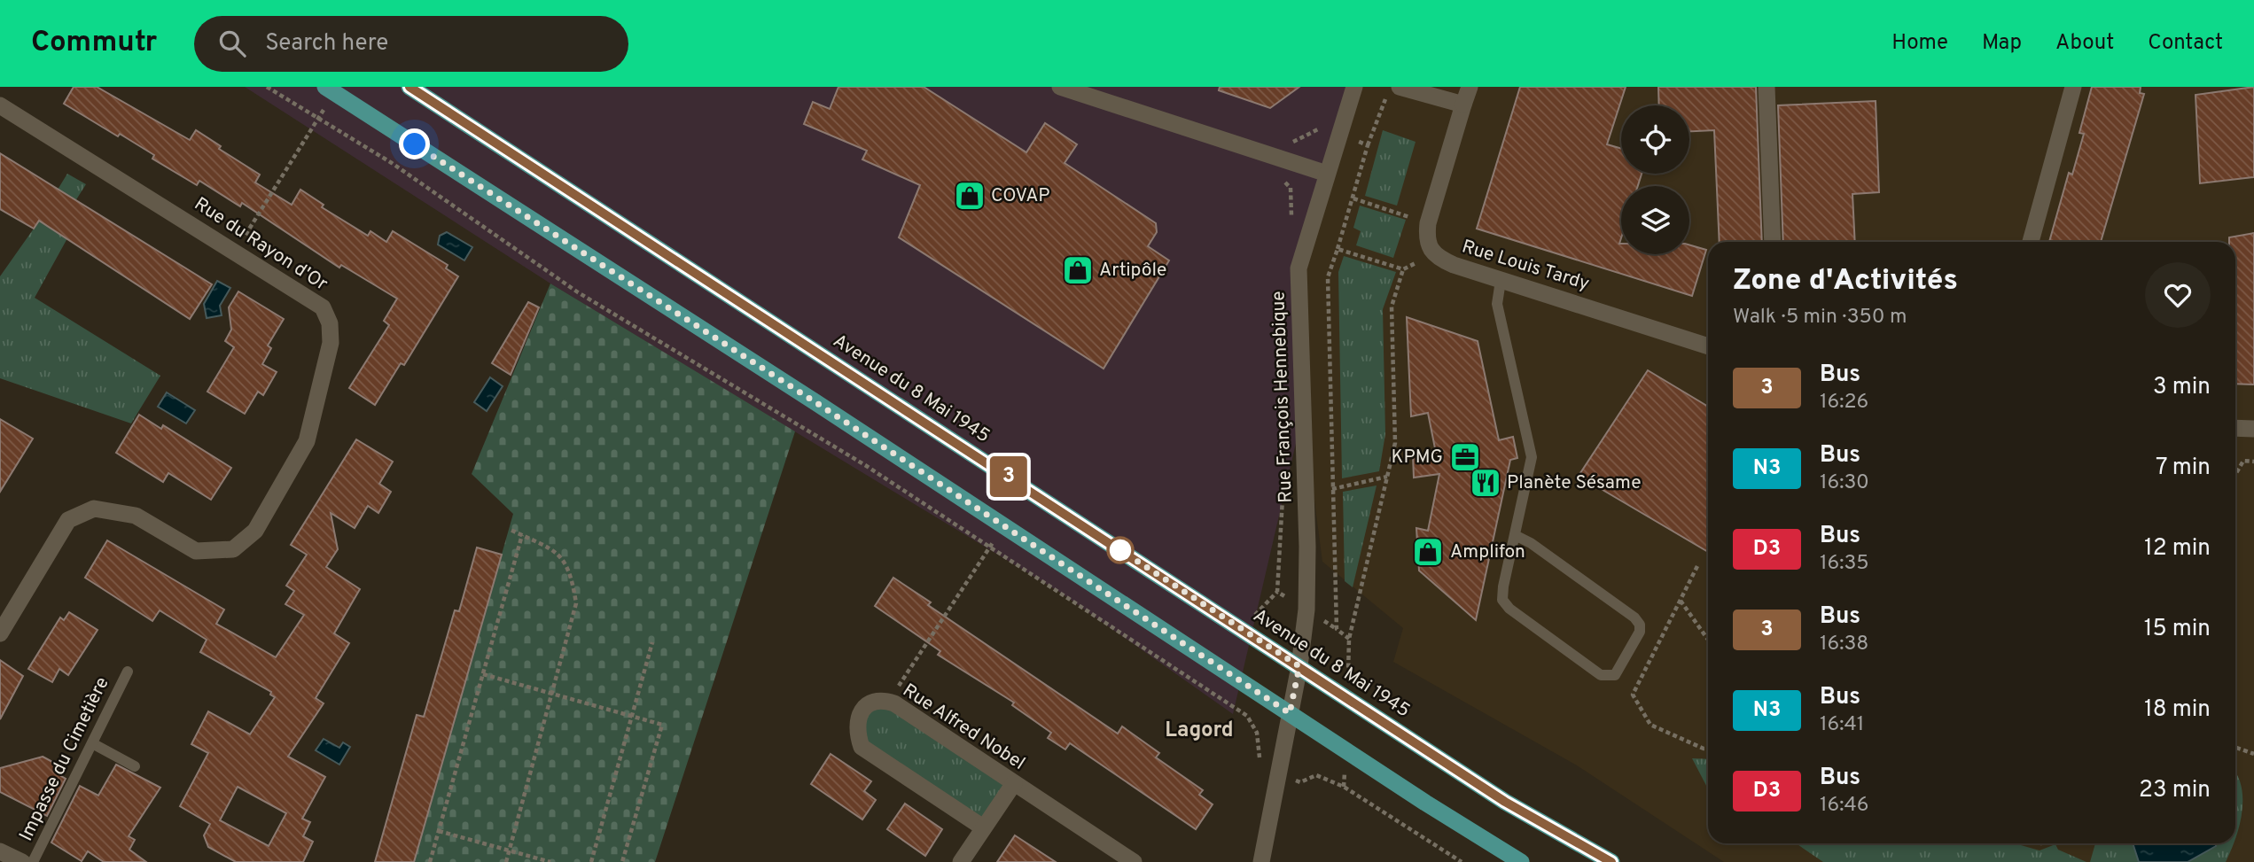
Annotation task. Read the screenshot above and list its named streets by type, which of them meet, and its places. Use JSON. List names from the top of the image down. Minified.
{"streets":{"main road":["Avenue du 8 Mai 1945"],"street":["Rue du Rayon d'Or","Rue Louis Tardy","Rue François Hennebique","Rue Alfred Nobel"],"lane":["Impasse du Cimetière"]},"crossings":[["Avenue du 8 Mai 1945","Rue François Hennebique"]],"districts":["Lagord"],"places":{"shop":["COVAP","Artipôle","Amplifon"],"office":["KPMG"],"restaurant":["Planète Sésame"]},"lines":["bus line 3"],"page":{"header":"Commutr","search":"Search here","nav":["Home","Map","About","Contact"],"on_map":"3","heading":["Zone d'Activités","Walk · 5 min · 350 m"],"list":[{"mark":"3","name":"Bus","note":"16:26","value":"3 min"},{"mark":"N3","name":"Bus","note":"16:30","value":"7 min"},{"mark":"D3","name":"Bus","note":"16:35","value":"12 min"},{"mark":"3","name":"Bus","note":"16:38","value":"15 min"},{"mark":"N3","name":"Bus","note":"16:41","value":"18 min"},{"mark":"D3","name":"Bus","note":"16:46","value":"23 min"}]}}
